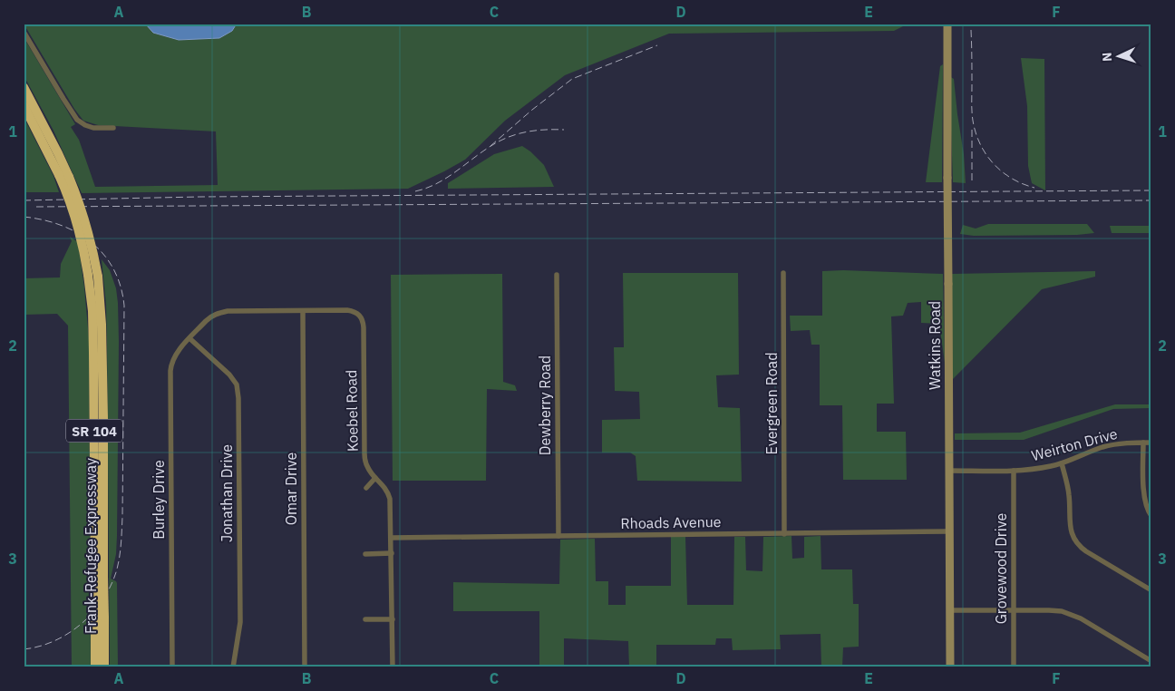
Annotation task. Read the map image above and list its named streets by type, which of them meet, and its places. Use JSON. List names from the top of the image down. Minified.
{"streets":{"highway":["SR 104","Frank-Refugee Expressway"],"street":["Watkins Road","Evergreen Road","Dewberry Road","Koebel Road","Weirton Drive","Omar Drive","Jonathan Drive","Burley Drive","Rhoads Avenue","Grovewood Drive"]},"crossings":[["Watkins Road","Weirton Drive"],["Watkins Road","Rhoads Avenue"],["Evergreen Road","Rhoads Avenue"],["Dewberry Road","Rhoads Avenue"],["Koebel Road","Burley Drive"],["Koebel Road","Rhoads Avenue"],["Weirton Drive","Grovewood Drive"],["Omar Drive","Burley Drive"],["Jonathan Drive","Burley Drive"]],"north":"left","grid":{"columns":["A","B","C","D","E","F"],"rows":["1","2","3"]}}
